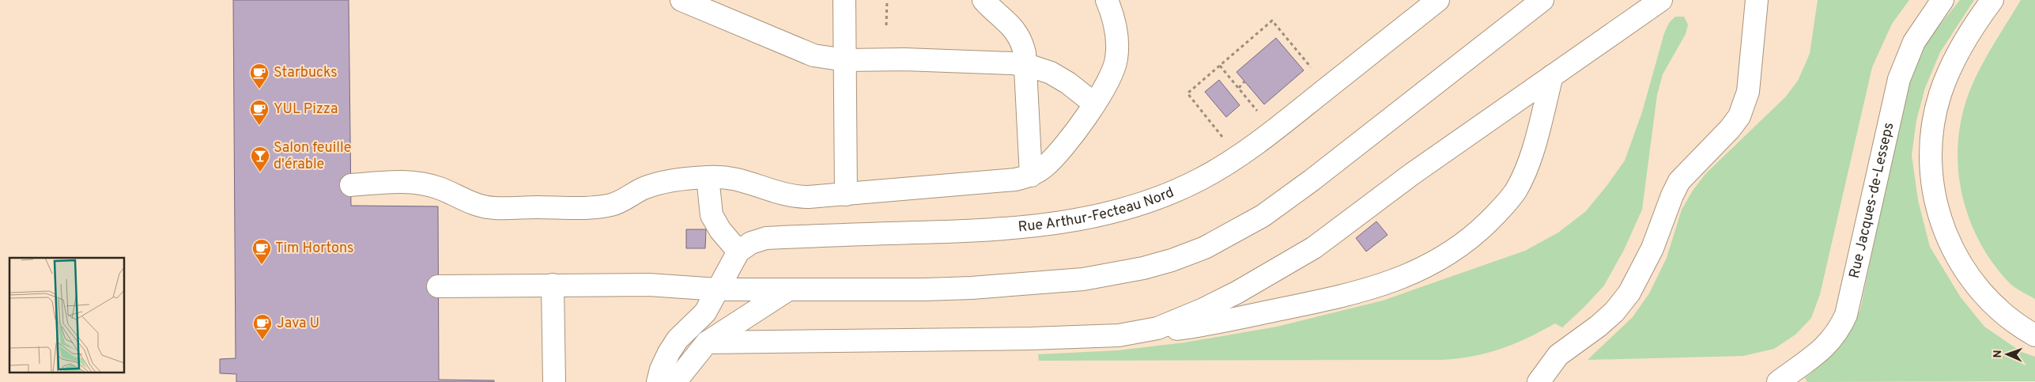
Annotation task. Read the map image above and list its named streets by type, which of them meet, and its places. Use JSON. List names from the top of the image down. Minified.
{"streets":{"street":["Rue Jacques-de-Lesseps","Rue Arthur-Fecteau Nord"]},"places":{"cafe":["Starbucks","YUL Pizza","Tim Hortons","Java U"],"bar":["Salon feuille d'érable"]},"north":"left"}
